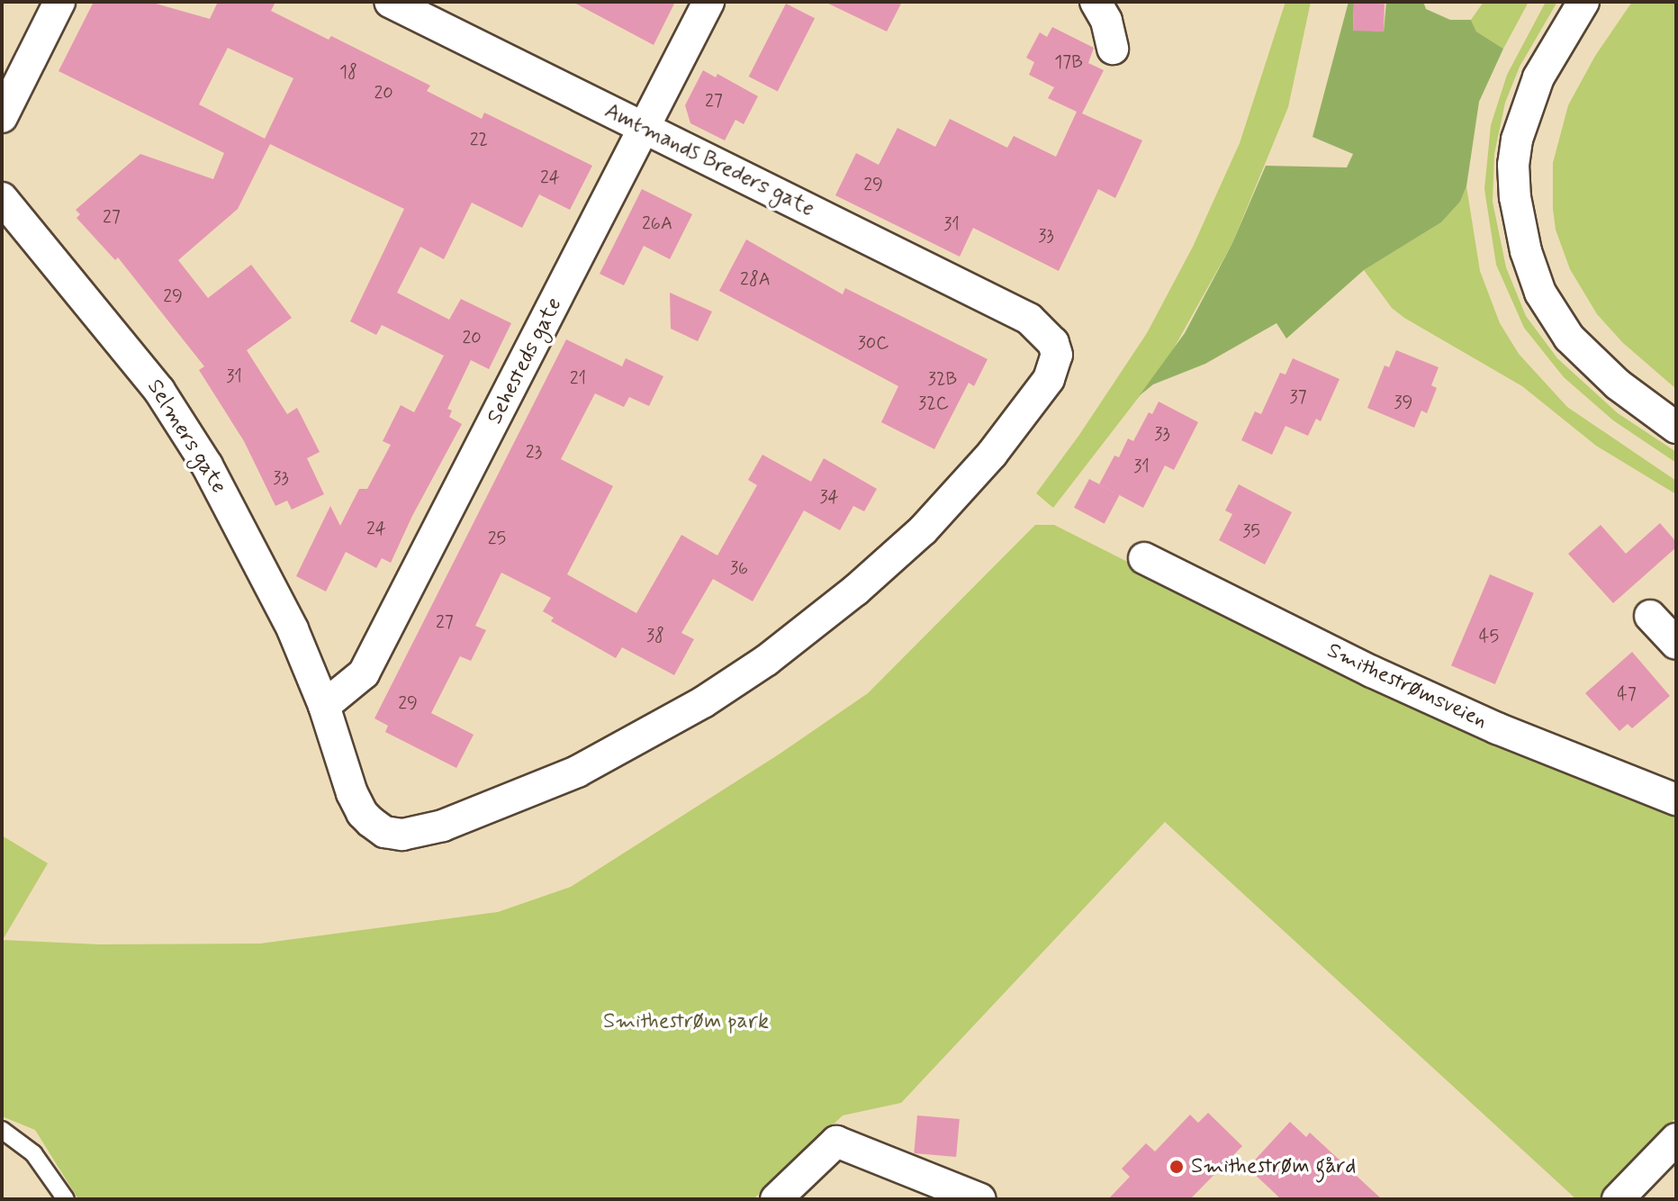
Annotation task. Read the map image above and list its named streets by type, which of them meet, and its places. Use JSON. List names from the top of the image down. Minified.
{"streets":{"street":["Amtmands Breders gate","Sehesteds gate","Selmers gate","Smithestrømsveien"]},"crossings":[["Amtmands Breders gate","Sehesteds gate"],["Amtmands Breders gate","Selmers gate"],["Sehesteds gate","Selmers gate"]],"parks":["Smithestrøm park"],"places":["Smithestrøm gård"],"house_numbers":["17B","18","20","27","22","24","29","27","26A","31","33","28A","29","20","30C","31","21","32B","37","39","32C","33","23","31","33","34","24","35","25","36","27","38","45","47","29"]}
